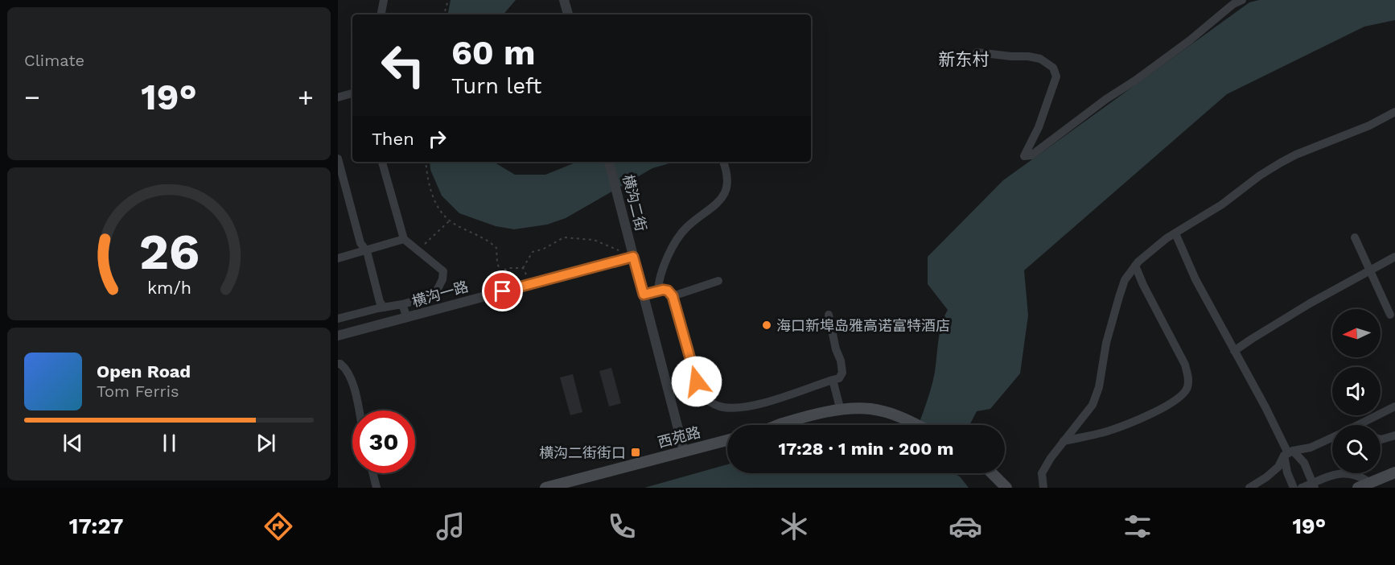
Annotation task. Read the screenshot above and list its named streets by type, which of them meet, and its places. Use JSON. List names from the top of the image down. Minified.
{"streets":{"main road":["西苑路"],"street":["横沟二街","横沟一路"]},"crossings":[["横沟二街","横沟一路"],["横沟二街","西苑路"]],"districts":["新东村"],"places":{"other":["海口新埠岛雅高诺富特酒店"],"transit":["横沟二街街口"]},"north":"left","page":{"tile":"Climate","turn":["60 m","Turn left"],"heat":["−","19°","+"],"then":"Then","song":["Open Road","Tom Ferris"],"limit":"30","trip":"17:28 · 1 min · 200 m","tabs":["17:27","19°"],"gauge":["26","km/h"]}}
